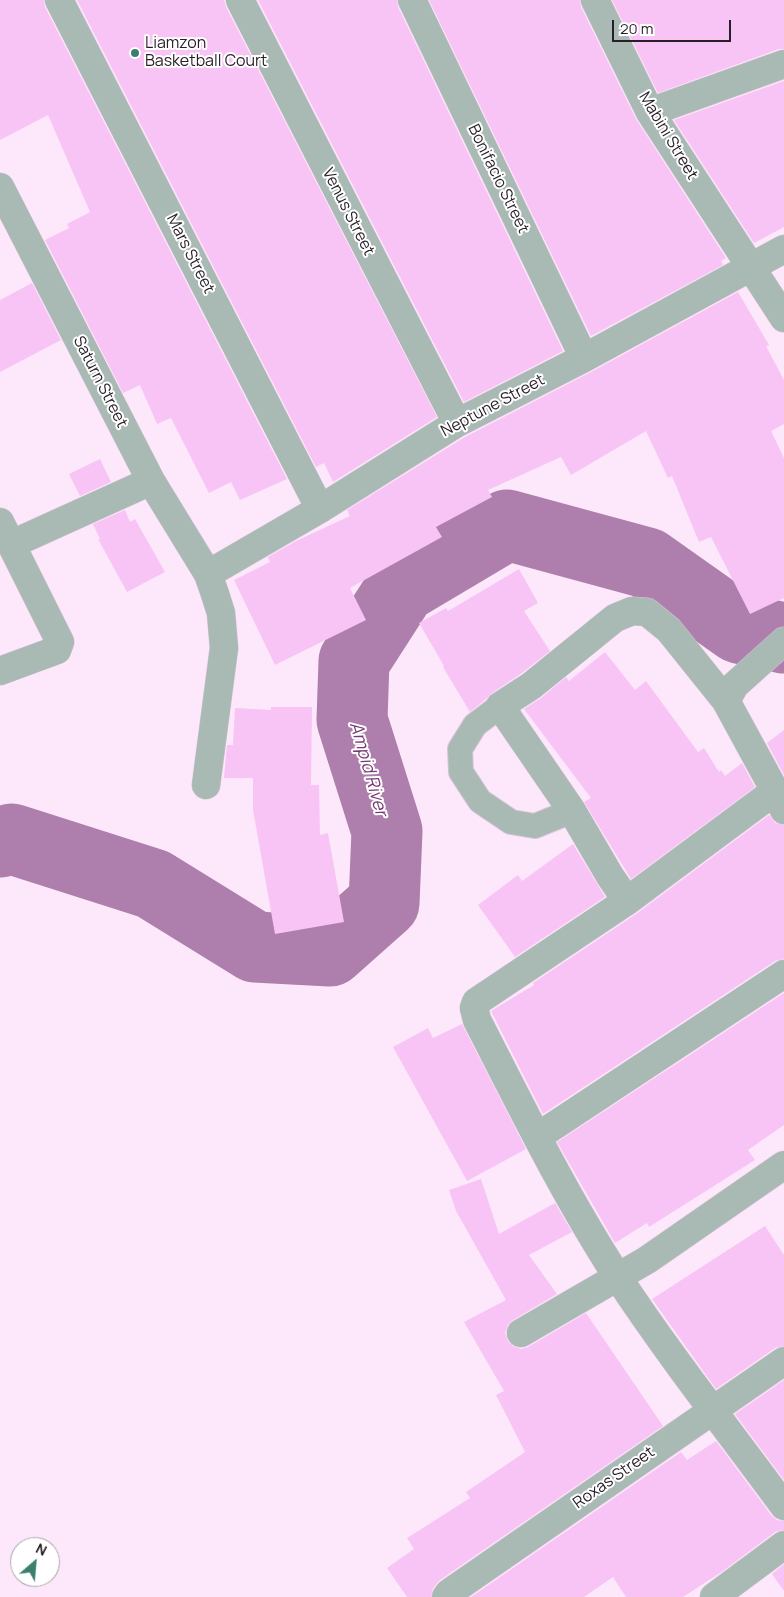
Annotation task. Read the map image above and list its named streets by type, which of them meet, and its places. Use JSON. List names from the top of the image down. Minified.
{"streets":{"street":["Mabini Street","Bonifacio Street","Venus Street","Mars Street","Saturn Street","Neptune Street","Roxas Street"]},"crossings":[["Mabini Street","Neptune Street"],["Bonifacio Street","Neptune Street"],["Venus Street","Neptune Street"],["Mars Street","Neptune Street"],["Saturn Street","Neptune Street"]],"water":["Ampid River"],"places":["Liamzon Basketball Court"],"scale_bar":"20 m","north":"top right"}
